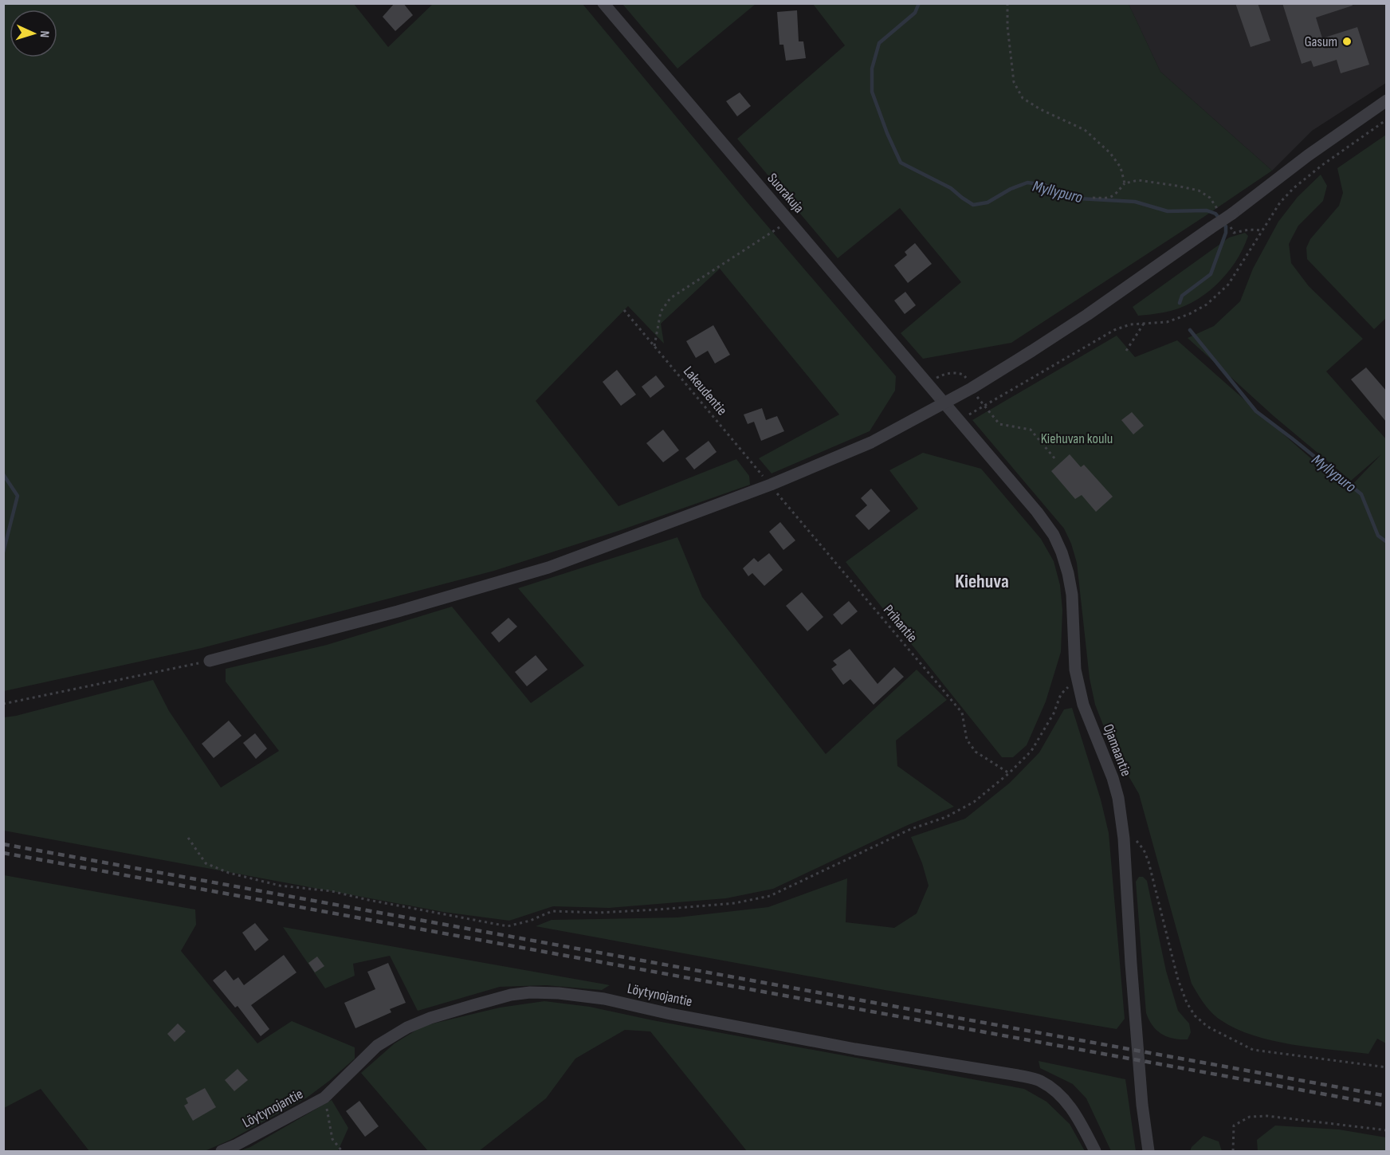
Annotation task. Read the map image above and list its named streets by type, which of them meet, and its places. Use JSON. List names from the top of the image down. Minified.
{"streets":{"street":["Suorakuja","Ojamaantie","Löytynojantie"],"path":["Lakeudentie","Prihantie"]},"crossings":[["Suorakuja","Ojamaantie"],["Lakeudentie","Prihantie"]],"districts":["Kiehuva"],"water":["Myllypuro"],"parks":["Kiehuvan koulu"],"places":["Gasum"],"north":"right"}
